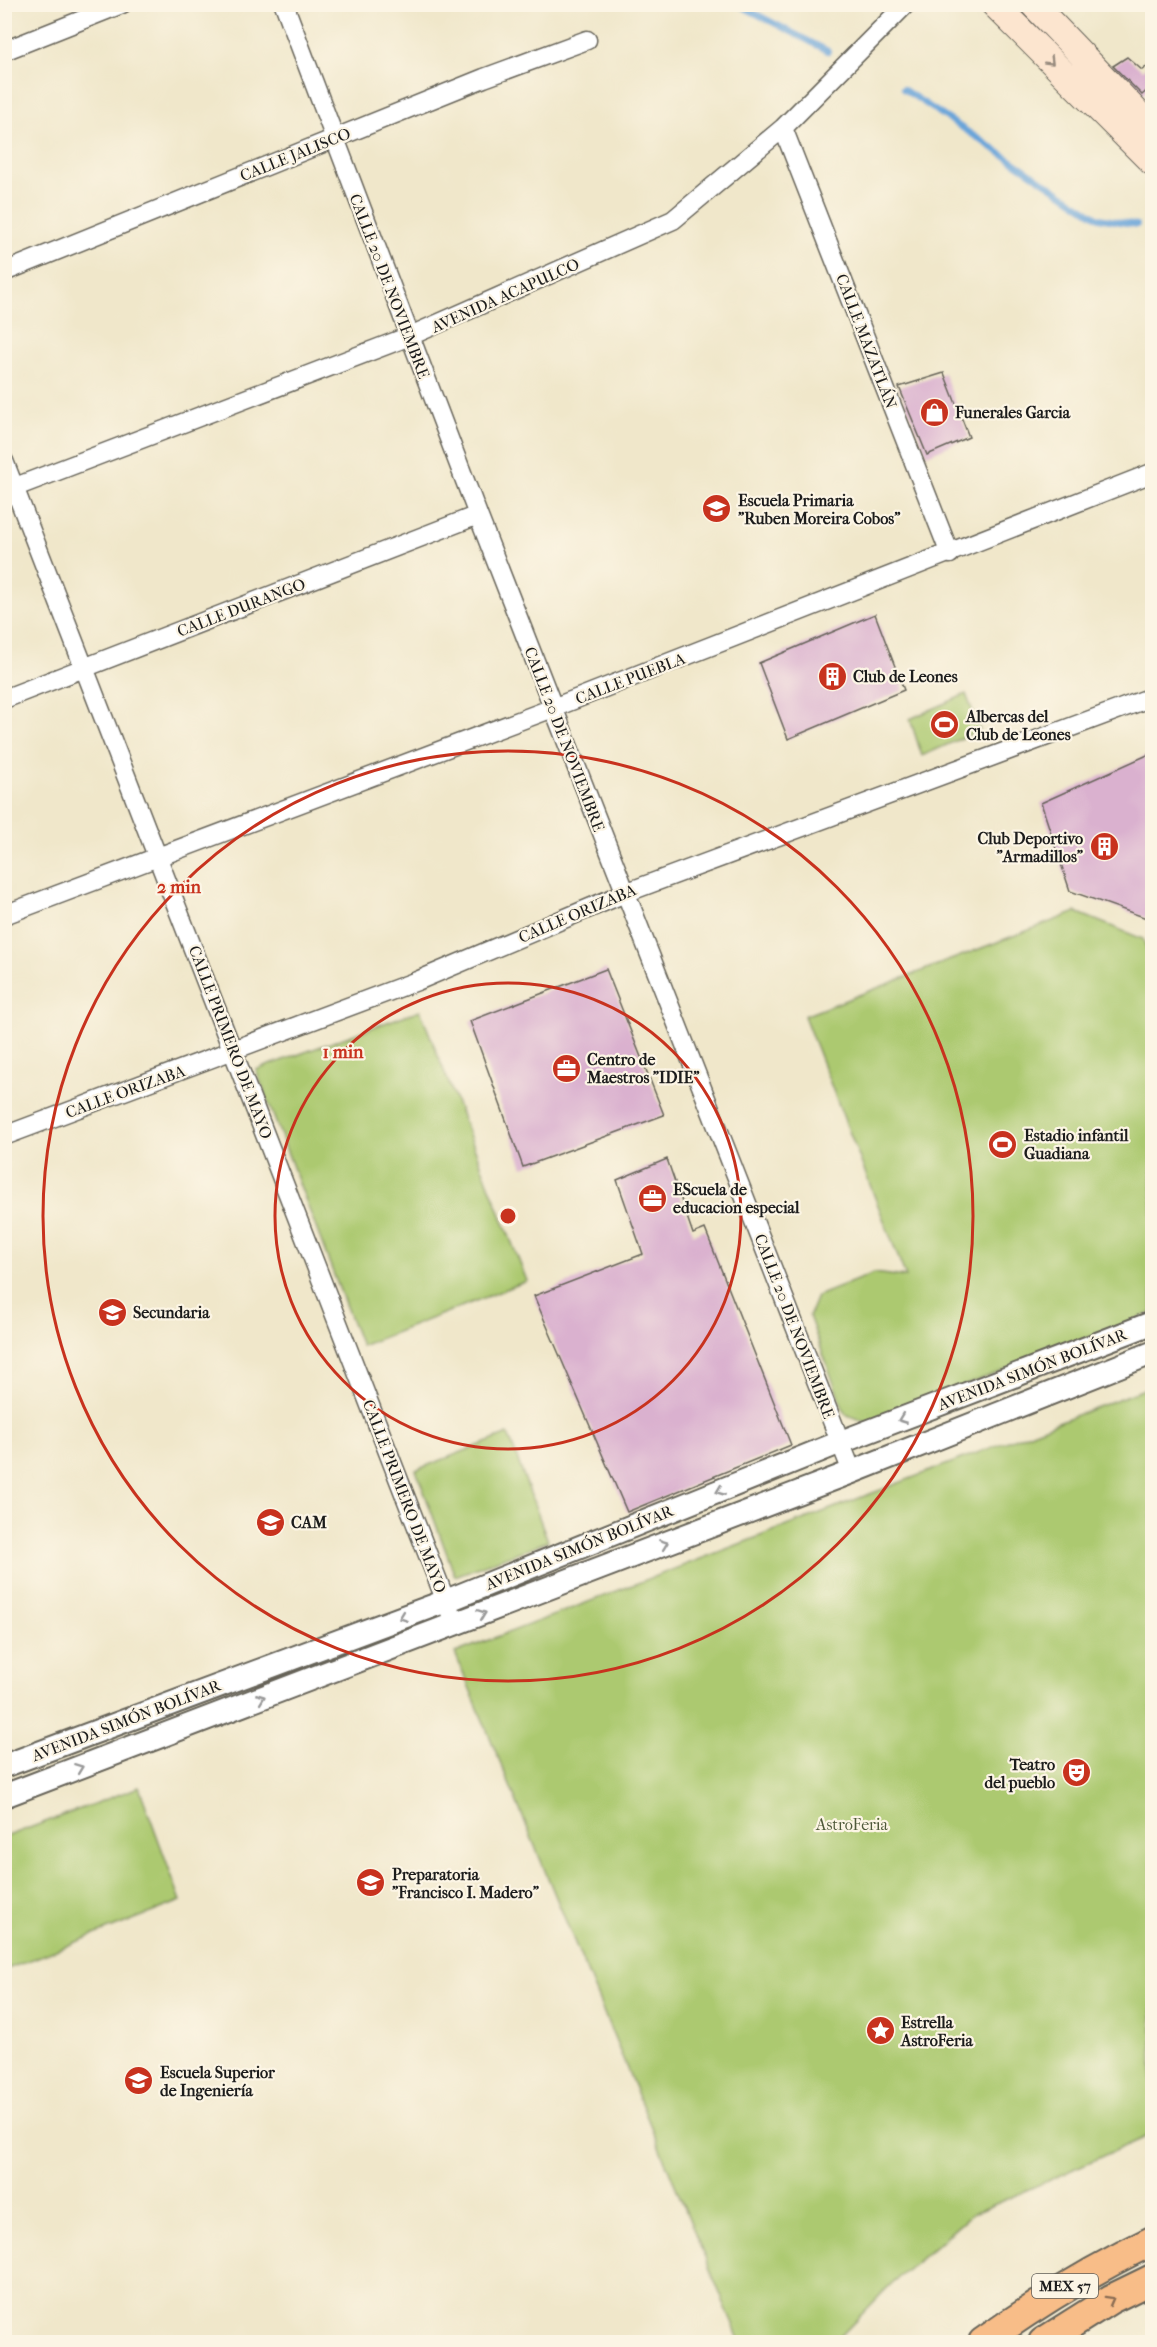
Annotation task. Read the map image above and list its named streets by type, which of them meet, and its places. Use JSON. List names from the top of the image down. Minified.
{"streets":{"main road":["MEX 57"],"street":["CALLE JALISCO","CALLE 20 DE NOVIEMBRE","AVENIDA ACAPULCO","CALLE MAZATLÁN","CALLE DURANGO","CALLE PUEBLA","CALLE ORIZABA","CALLE PRIMERO DE MAYO","AVENIDA SIMÓN BOLÍVAR"]},"crossings":[["CALLE JALISCO","CALLE 20 DE NOVIEMBRE"],["CALLE 20 DE NOVIEMBRE","AVENIDA ACAPULCO"],["CALLE 20 DE NOVIEMBRE","CALLE DURANGO"],["CALLE 20 DE NOVIEMBRE","CALLE PUEBLA"],["CALLE 20 DE NOVIEMBRE","CALLE ORIZABA"],["CALLE 20 DE NOVIEMBRE","AVENIDA SIMÓN BOLÍVAR"],["AVENIDA ACAPULCO","CALLE MAZATLÁN"],["AVENIDA ACAPULCO","CALLE PRIMERO DE MAYO"],["CALLE MAZATLÁN","CALLE PUEBLA"],["CALLE DURANGO","CALLE PRIMERO DE MAYO"],["CALLE PUEBLA","CALLE PRIMERO DE MAYO"],["CALLE ORIZABA","CALLE PRIMERO DE MAYO"],["CALLE PRIMERO DE MAYO","AVENIDA SIMÓN BOLÍVAR"]],"parks":["AstroFeria"],"places":{"shop":["Funerales Garcia"],"school or university":["Escuela Primaria \"Ruben Moreira Cobos\"","Secundaria","CAM","Preparatoria \"Francisco I. Madero\"","Escuela Superior de Ingeniería"],"building":["Club de Leones","Club Deportivo \"Armadillos\""],"sports":["Albercas del Club de Leones","Estadio infantil Guadiana"],"office":["Centro de Maestros \"IDIE\"","EScuela de educacion especial"],"theatre":["Teatro del pueblo"],"place":["Estrella AstroFeria"]},"rings":["2 min","1 min"]}
